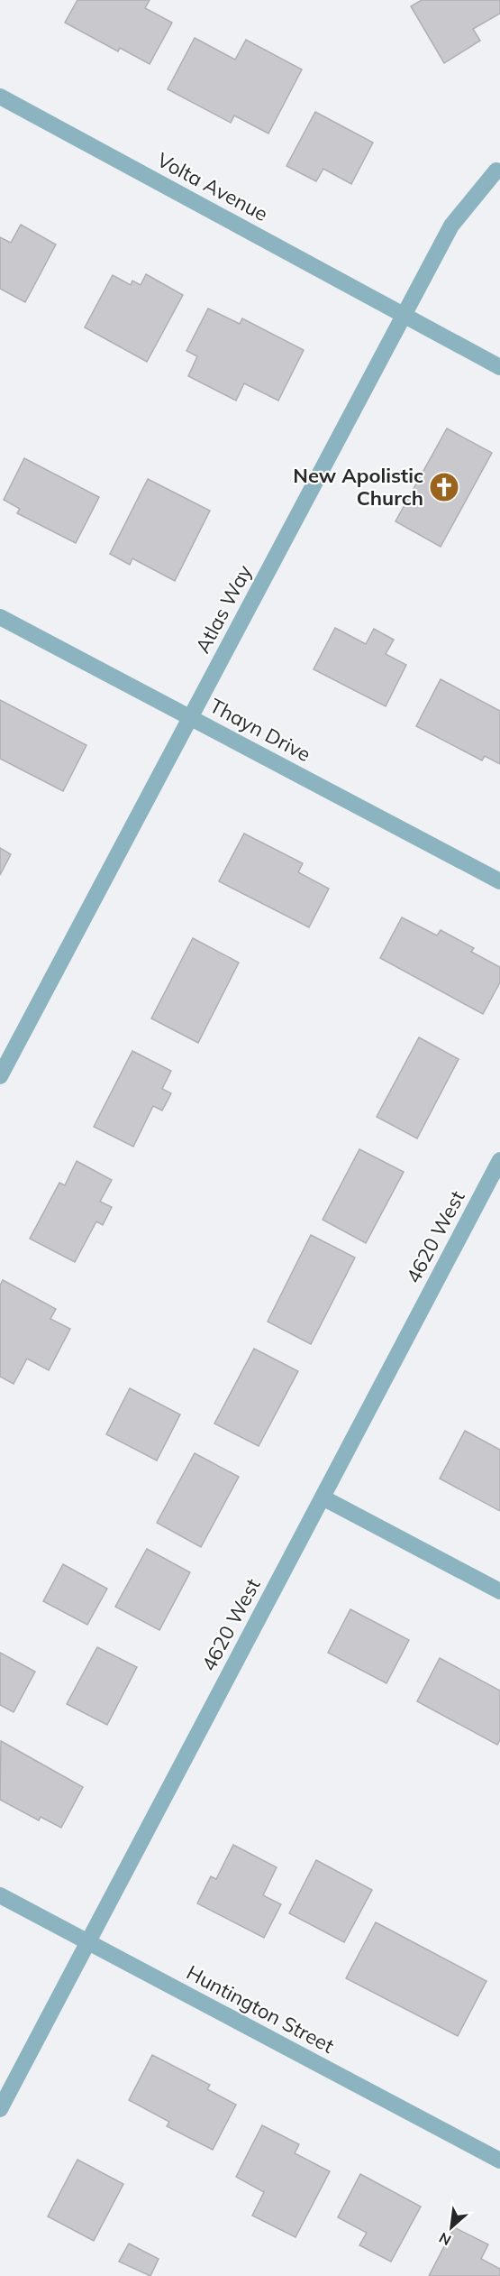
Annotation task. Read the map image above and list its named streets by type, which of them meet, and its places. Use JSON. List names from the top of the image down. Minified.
{"streets":{"street":["Volta Avenue","Atlas Way","Thayn Drive","4620 West","Huntington Street"]},"crossings":[["Volta Avenue","Atlas Way"],["Atlas Way","Thayn Drive"],["4620 West","Huntington Street"]],"places":{"church":["New Apolistic Church"]},"north":"bottom left"}
